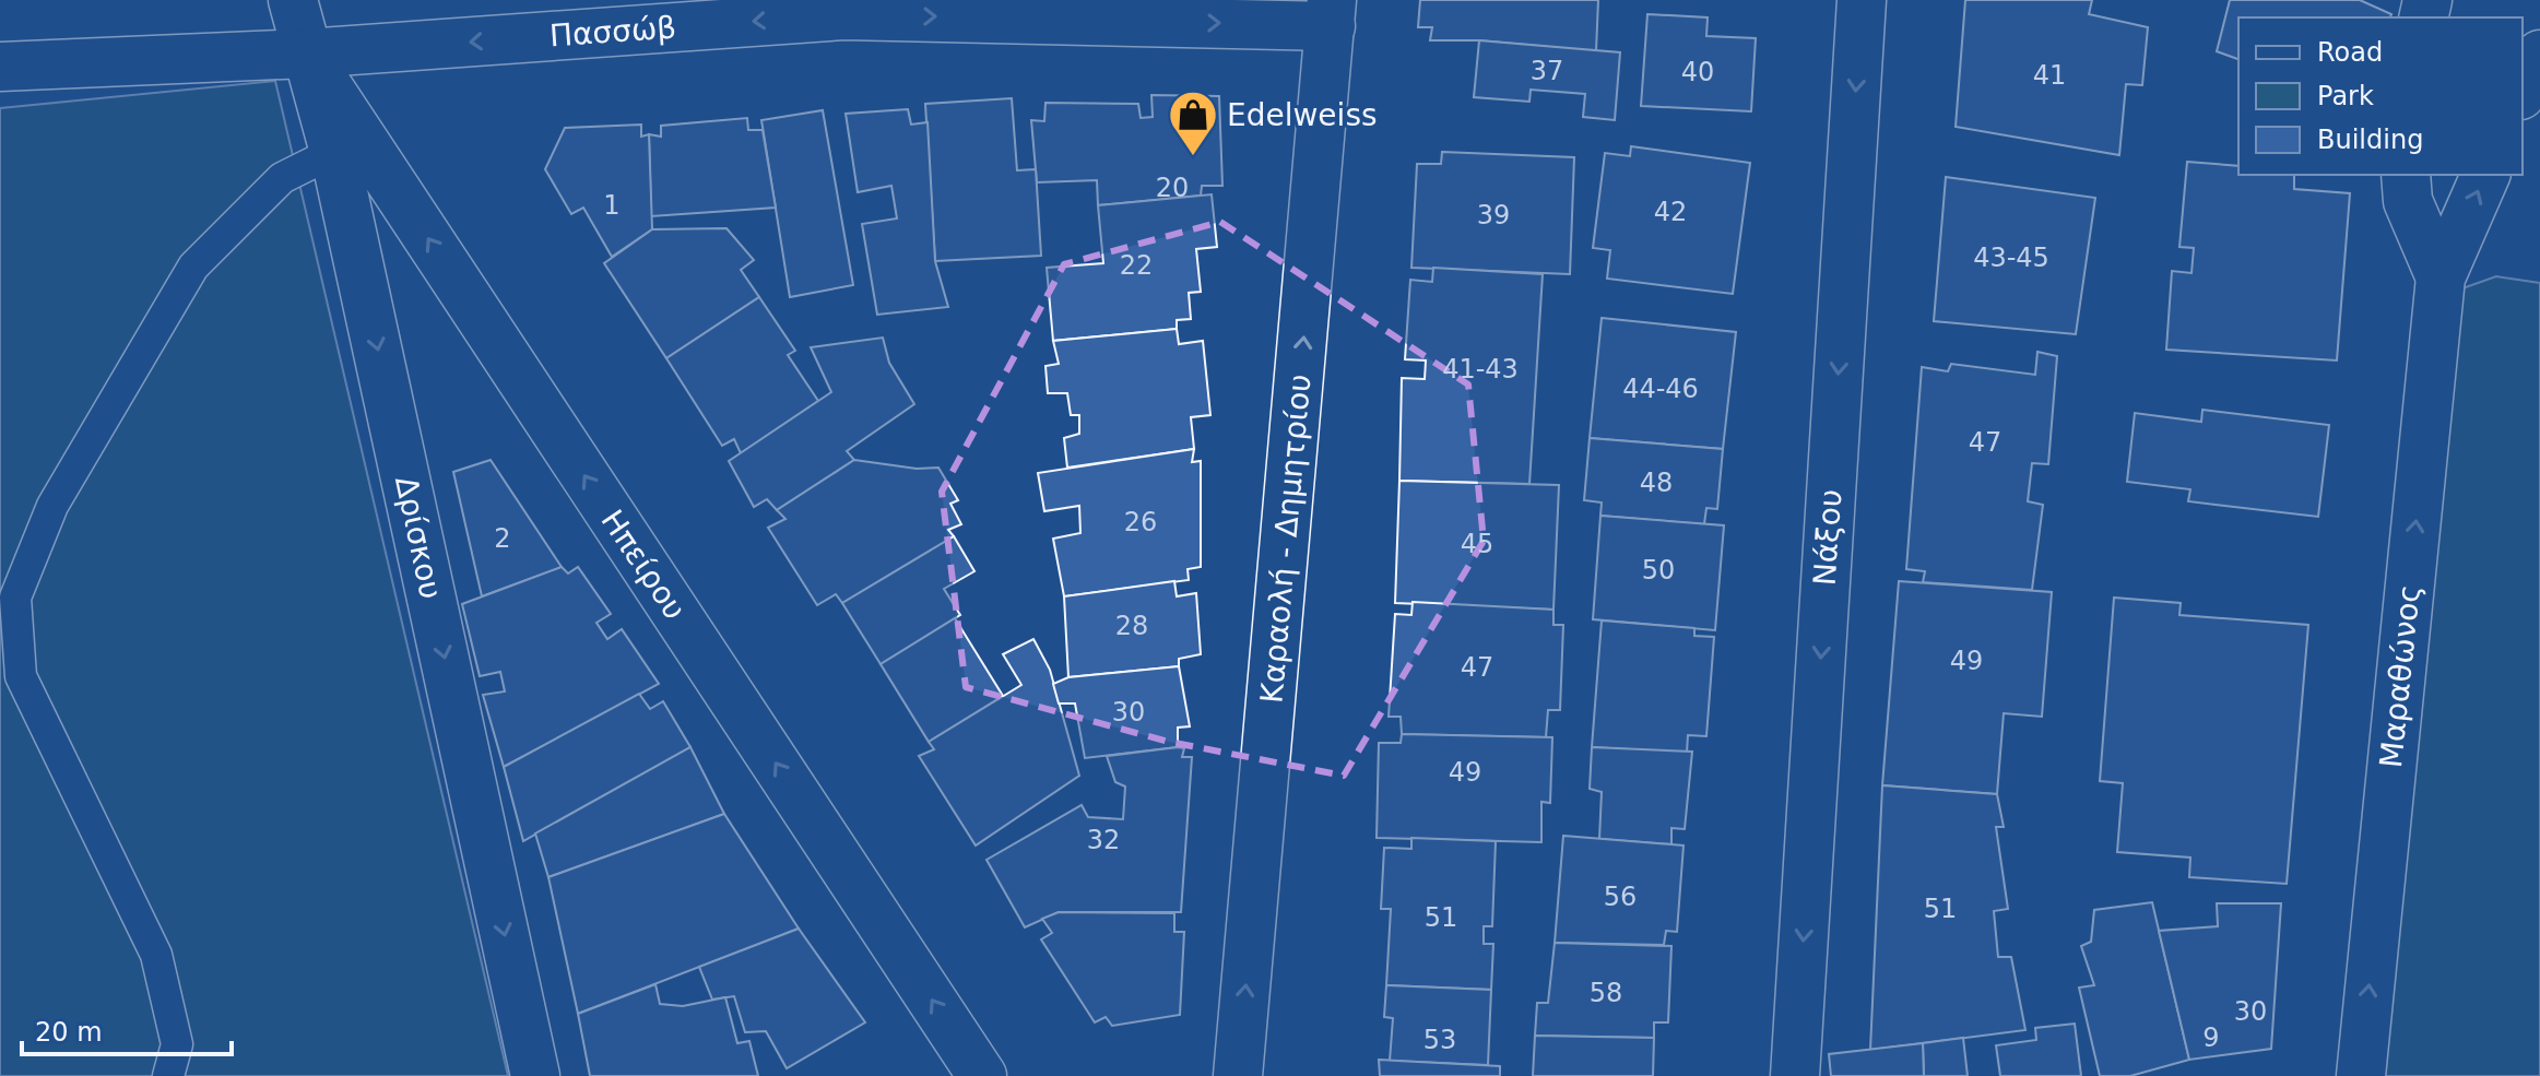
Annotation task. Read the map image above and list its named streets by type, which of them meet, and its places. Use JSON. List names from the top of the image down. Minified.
{"streets":{"street":["Πασσώβ","Δρίσκου","Νάξου","Καραολή - Δημητρίου","Ηπείρου","Μαραθώνος"]},"crossings":[["Πασσώβ","Δρίσκου"],["Πασσώβ","Καραολή - Δημητρίου"],["Πασσώβ","Ηπείρου"],["Δρίσκου","Ηπείρου"]],"one_way":["Δρίσκου","Νάξου","Καραολή - Δημητρίου","Ηπείρου","Μαραθώνος"],"places":{"shop":["Edelweiss"]},"house_numbers":["37","40","41","20","1","42","39","43-45","22","41-43","44-46","47","48","26","2","45","50","28","49","47","30","49","32","56","51","51","58","30","9","53"],"legend":["Road","Park","Building"],"scale_bar":"20 m"}
